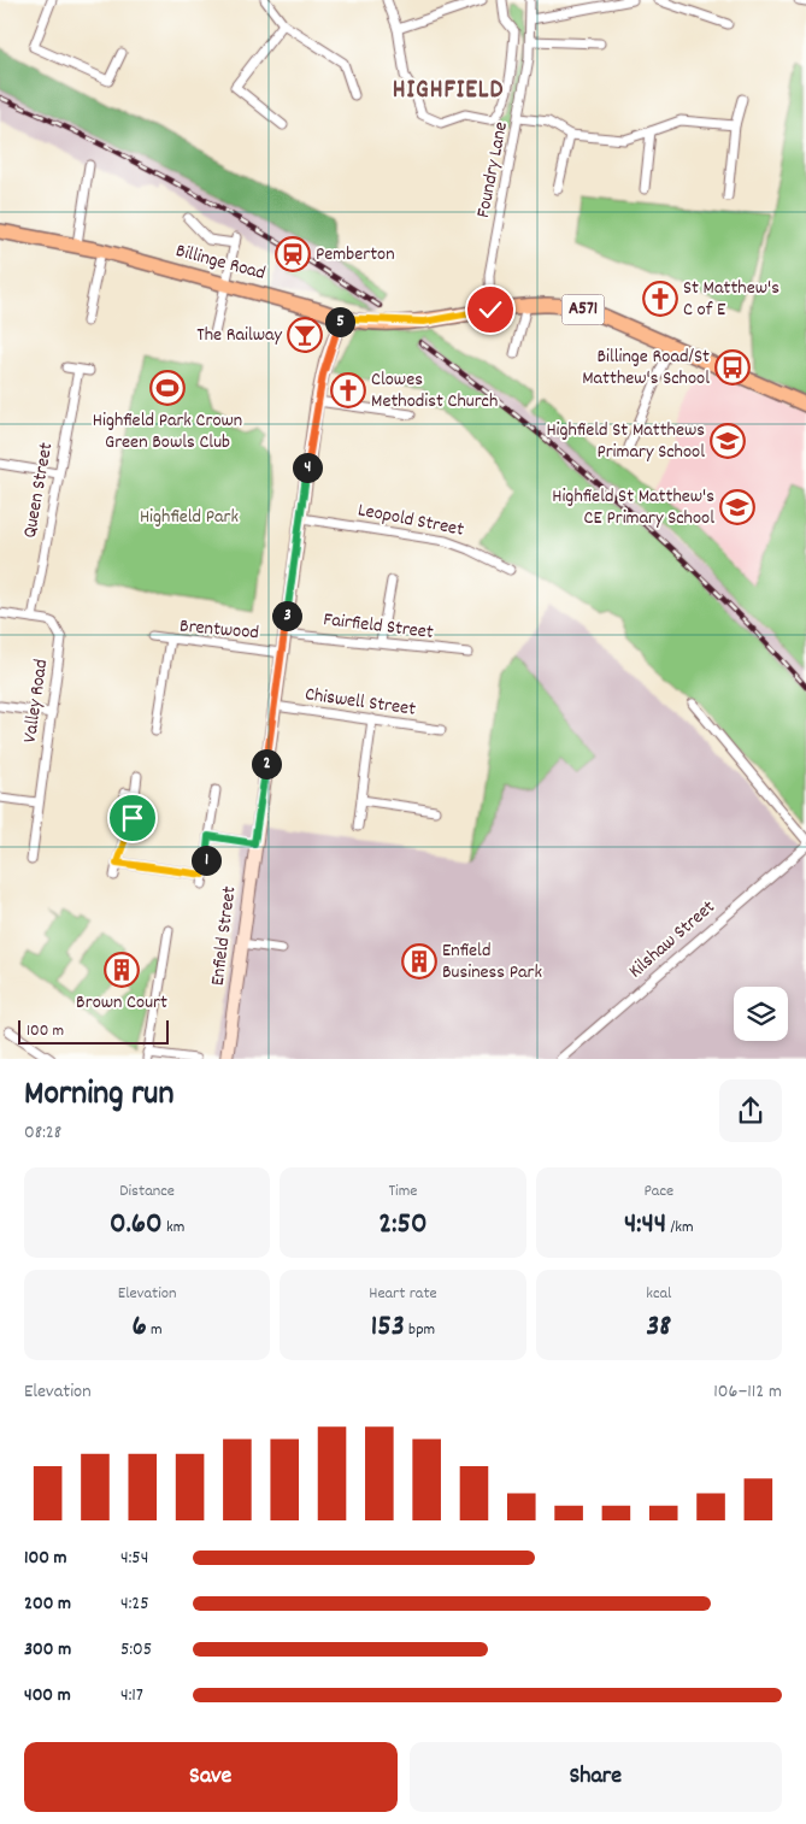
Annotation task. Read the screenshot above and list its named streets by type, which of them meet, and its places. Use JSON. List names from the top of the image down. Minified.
{"streets":{"main road":["Billinge Road","A571"],"street":["Foundry Lane","Queen Street","Leopold Street","Fairfield Street","Brentwood","Valley Road","Chiswell Street","Enfield Street","Kilshaw Street"]},"crossings":[["Foundry Lane","Billinge Road"],["Billinge Road","Enfield Street"],["Queen Street","Valley Road"],["Leopold Street","Enfield Street"],["Fairfield Street","Enfield Street"],["Brentwood","Enfield Street"],["Chiswell Street","Enfield Street"]],"districts":["HIGHFIELD"],"parks":["Highfield Park"],"places":{"station":["Pemberton"],"church":["St Matthew's C of E","Clowes Methodist Church"],"bar":["The Railway"],"bus stop":["Billinge Road/St Matthew's School"],"sports":["Highfield Park Crown Green Bowls Club"],"school or university":["Highfield St Matthews Primary School","Highfield St Matthew's CE Primary School"],"building":["Enfield Business Park","Brown Court"]},"scale_bar":"100 m","page":{"pins":["5","4","3","2","1"],"scale":"100 m","heading":["Morning run","08:28"],"stats":[["Distance","0.60 km"],["Time","2:50"],["Pace","4:44 /km"],["Elevation","6 m"],["Heart rate","153 bpm"],["kcal","38"]],"chart":["Elevation","106–112 m"],"list":[{"name":"100 m","note":"4:54"},{"name":"200 m","note":"4:25"},{"name":"300 m","note":"5:05"},{"name":"400 m","note":"4:17"}],"buttons":["Save","Share"]}}
